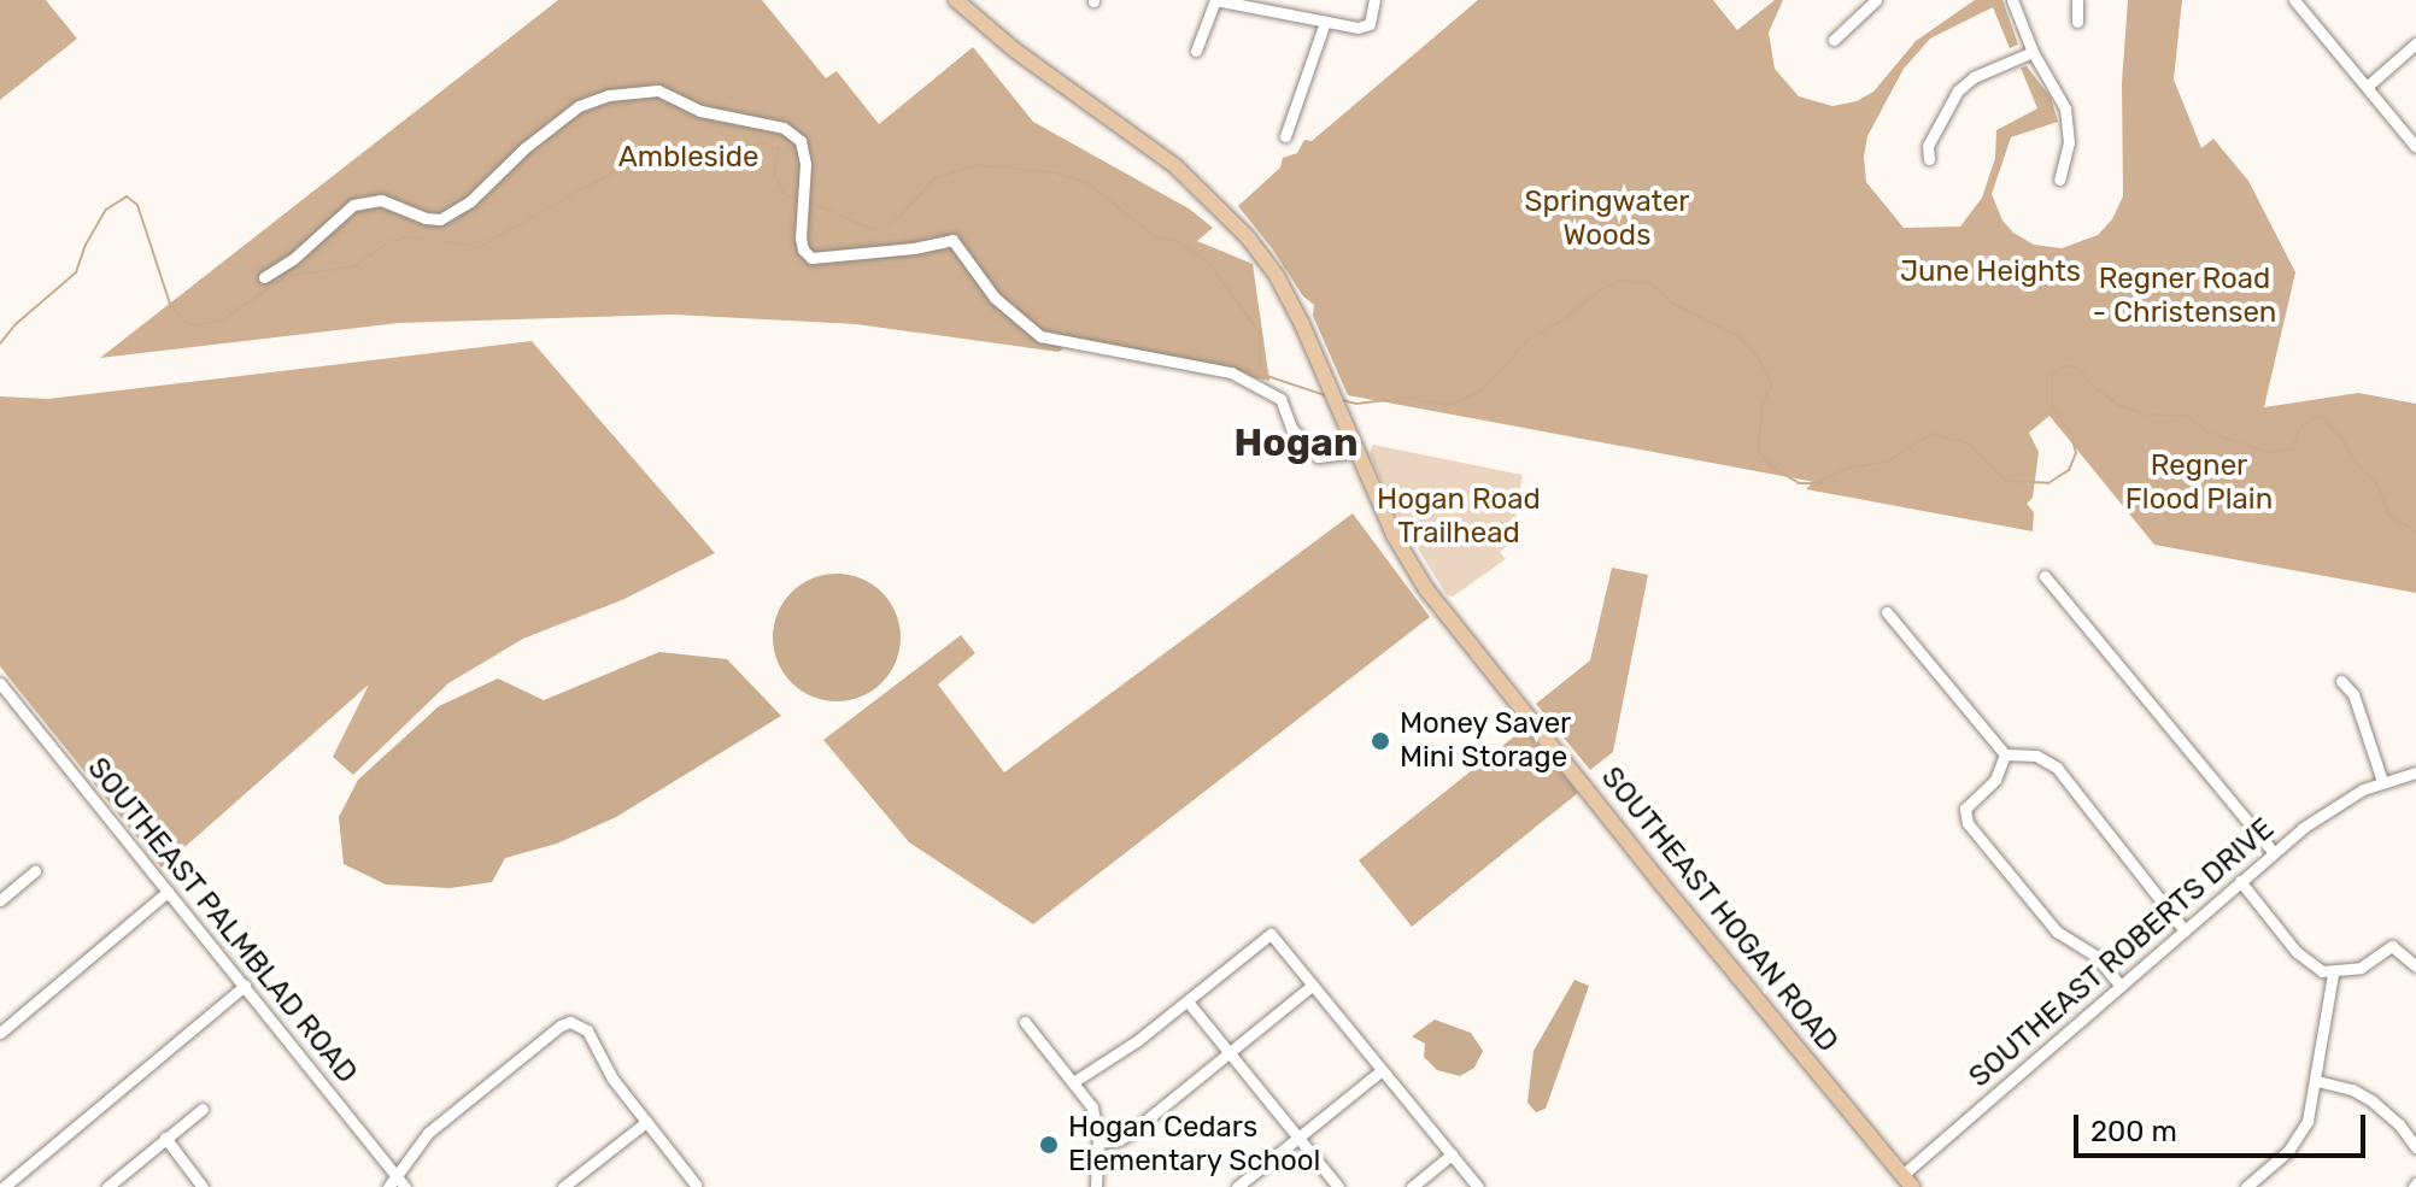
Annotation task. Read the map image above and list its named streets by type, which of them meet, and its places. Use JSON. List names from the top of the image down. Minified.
{"streets":{"main road":["SOUTHEAST HOGAN ROAD"],"street":["SOUTHEAST PALMBLAD ROAD","SOUTHEAST ROBERTS DRIVE"]},"crossings":[["SOUTHEAST HOGAN ROAD","SOUTHEAST ROBERTS DRIVE"]],"districts":["Hogan"],"parks":["Ambleside","Springwater Woods","June Heights","Regner Road - Christensen","Regner Flood Plain","Hogan Road Trailhead"],"places":["Money Saver Mini Storage","Hogan Cedars Elementary School"],"scale_bar":"200 m"}
